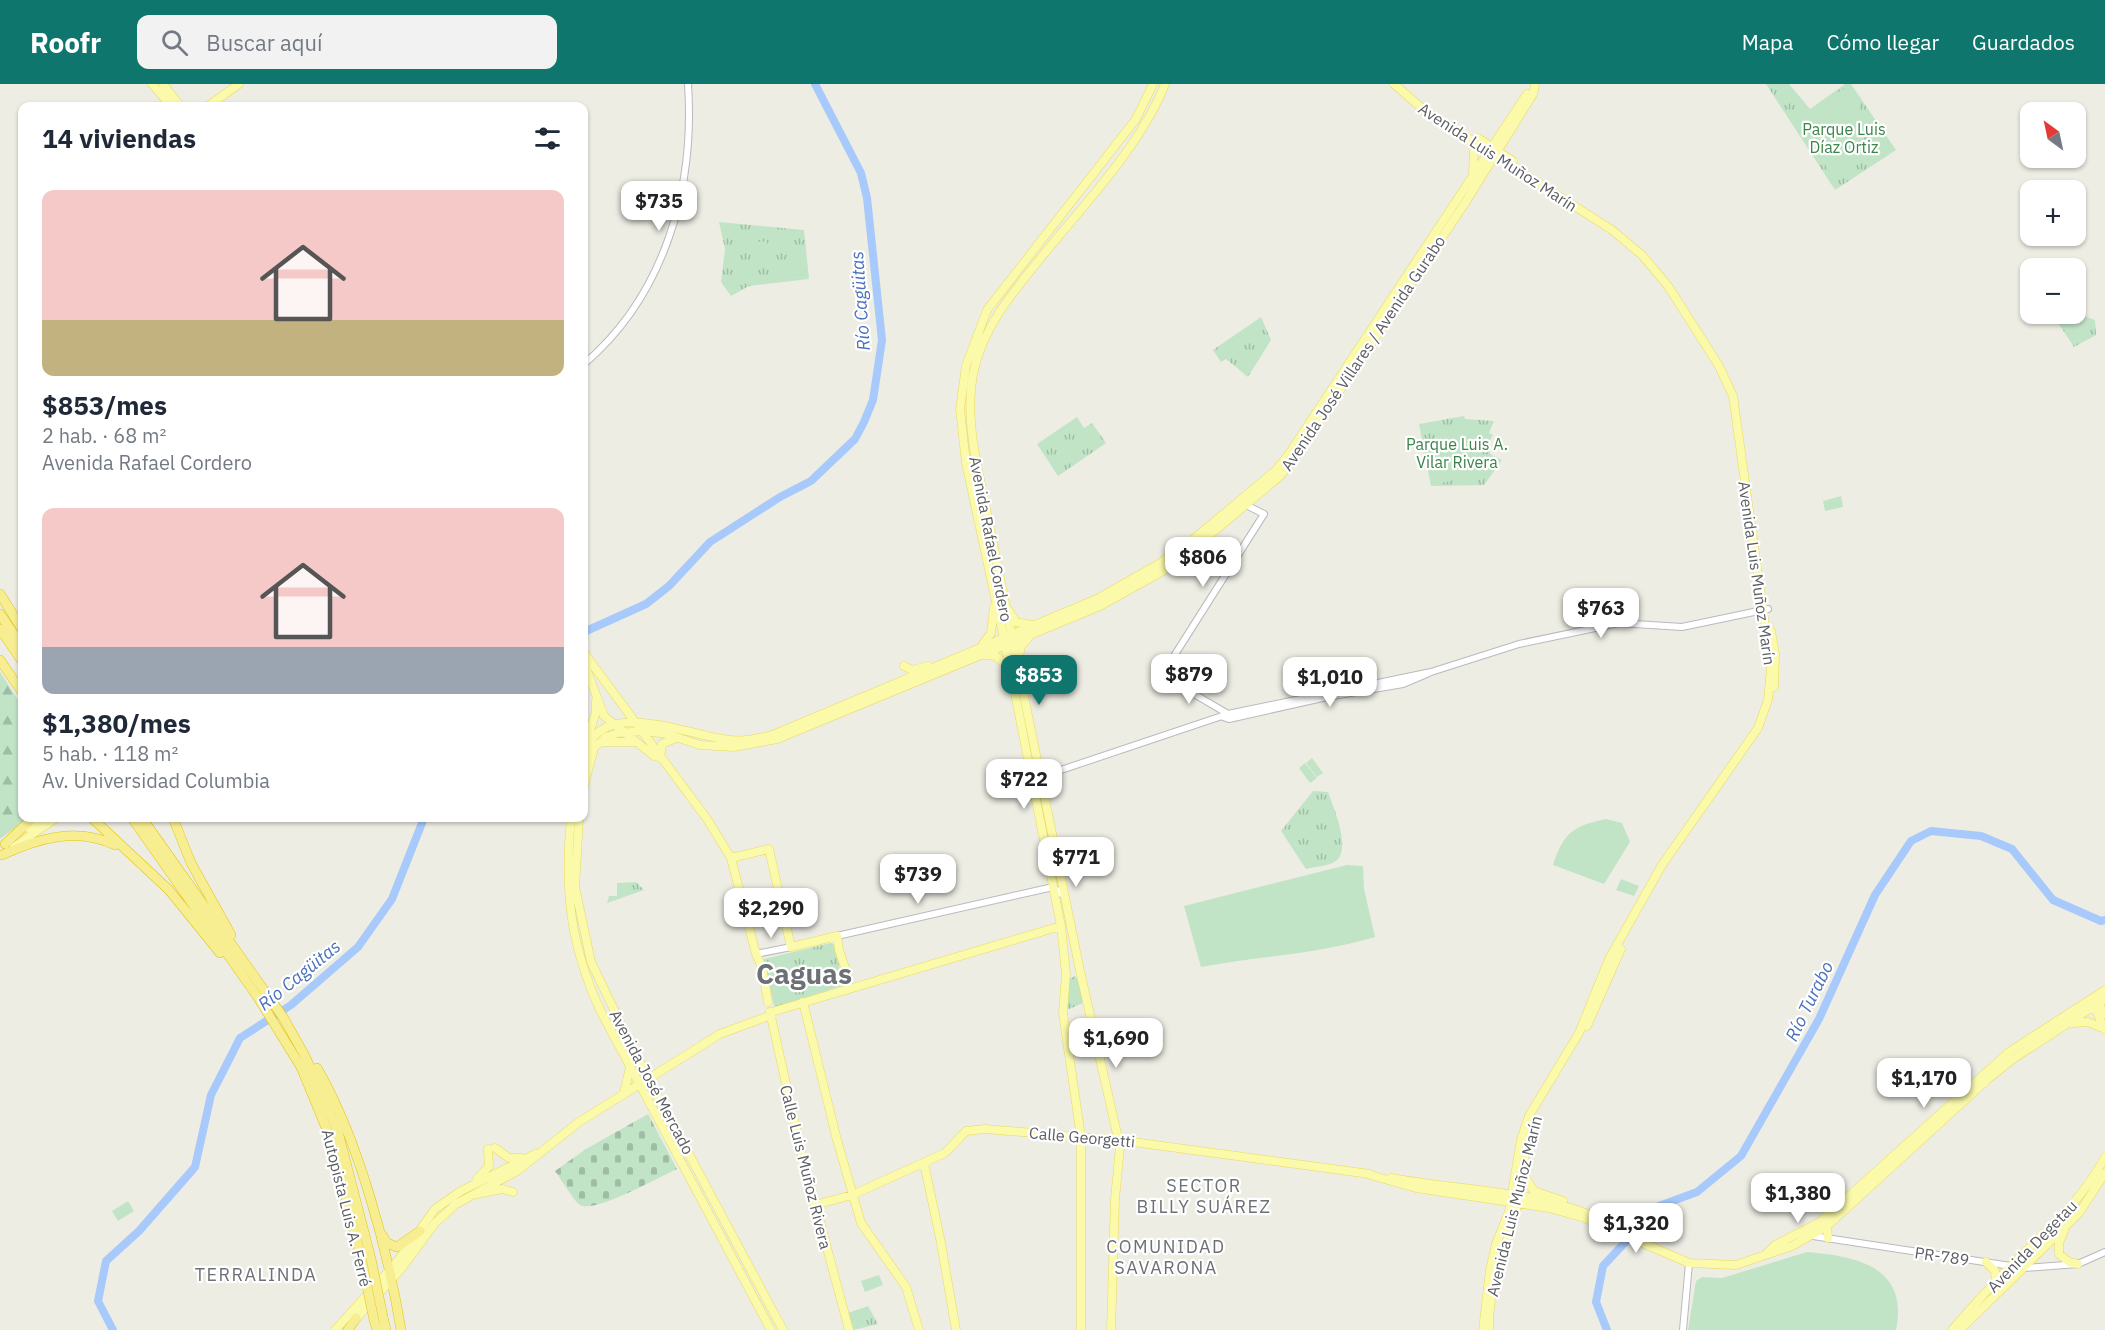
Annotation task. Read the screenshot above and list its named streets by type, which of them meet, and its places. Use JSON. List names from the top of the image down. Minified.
{"streets":{"highway":["Autopista Luis A. Ferré"],"main road":["Avenida Luis Muñoz Marín","Avenida José Villares / Avenida Gurabo","Avenida Rafael Cordero","Avenida José Mercado","Calle Georgetti","Calle Luis Muñoz Rivera","Avenida Degetau"],"street":["PR-789"]},"crossings":[["Avenida Luis Muñoz Marín","Avenida José Villares / Avenida Gurabo"],["Avenida Luis Muñoz Marín","Calle Georgetti"],["Avenida José Villares / Avenida Gurabo","Avenida Rafael Cordero"],["Avenida Rafael Cordero","Calle Georgetti"],["Calle Georgetti","Calle Luis Muñoz Rivera"],["Avenida Degetau","PR-789"]],"districts":["Caguas","SECTOR BILLY SUÁREZ","COMUNIDAD SAVARONA","TERRALINDA"],"water":["Río Cagüitas","Río Turabo"],"parks":["Parque Luis Díaz Ortiz","Parque Luis A. Vilar Rivera"],"north":"top left","page":{"header":"Roofr","search":"Buscar aquí","nav":["Mapa","Cómo llegar","Guardados"],"map_buttons":["+","−"],"heading":"14 viviendas","list":[{"name":"$853/mes","note":"2 hab. · 68 m² · Avenida Rafael Cordero"},{"name":"$1,380/mes","note":"5 hab. · 118 m² · Av. Universidad Columbia"}],"price":["$735","$806","$763","$879","$853","$1,010","$722","$771","$739","$2,290","$1,690","$1,170","$1,380","$1,320"]}}
